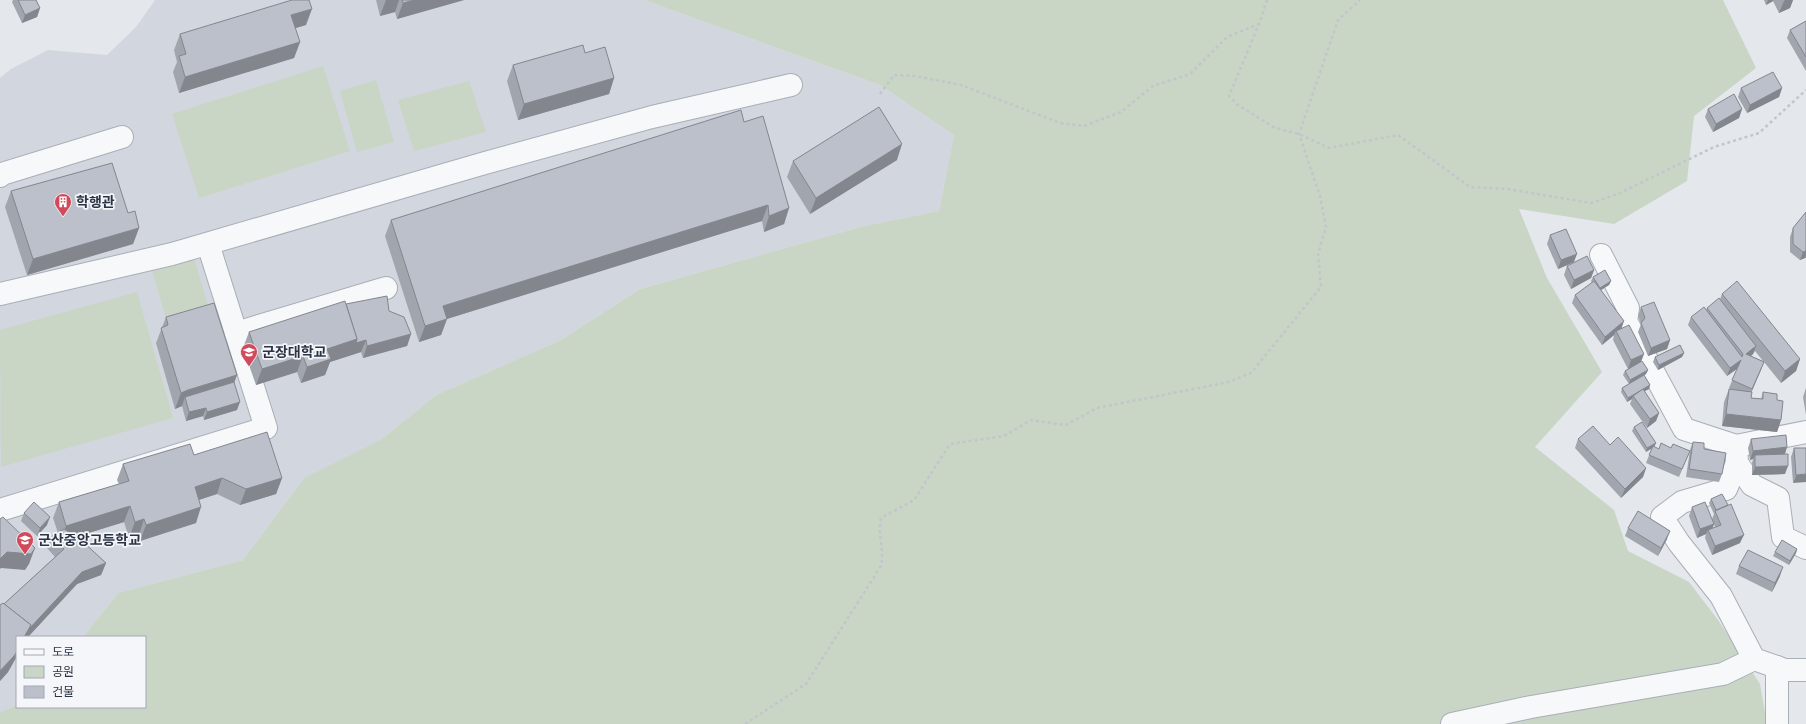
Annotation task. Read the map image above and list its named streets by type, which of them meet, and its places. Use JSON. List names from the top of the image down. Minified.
{"places":{"building":["학행관"],"school or university":["군장대학교","군산중앙고등학교"]},"legend":["도로","공원","건물"]}
